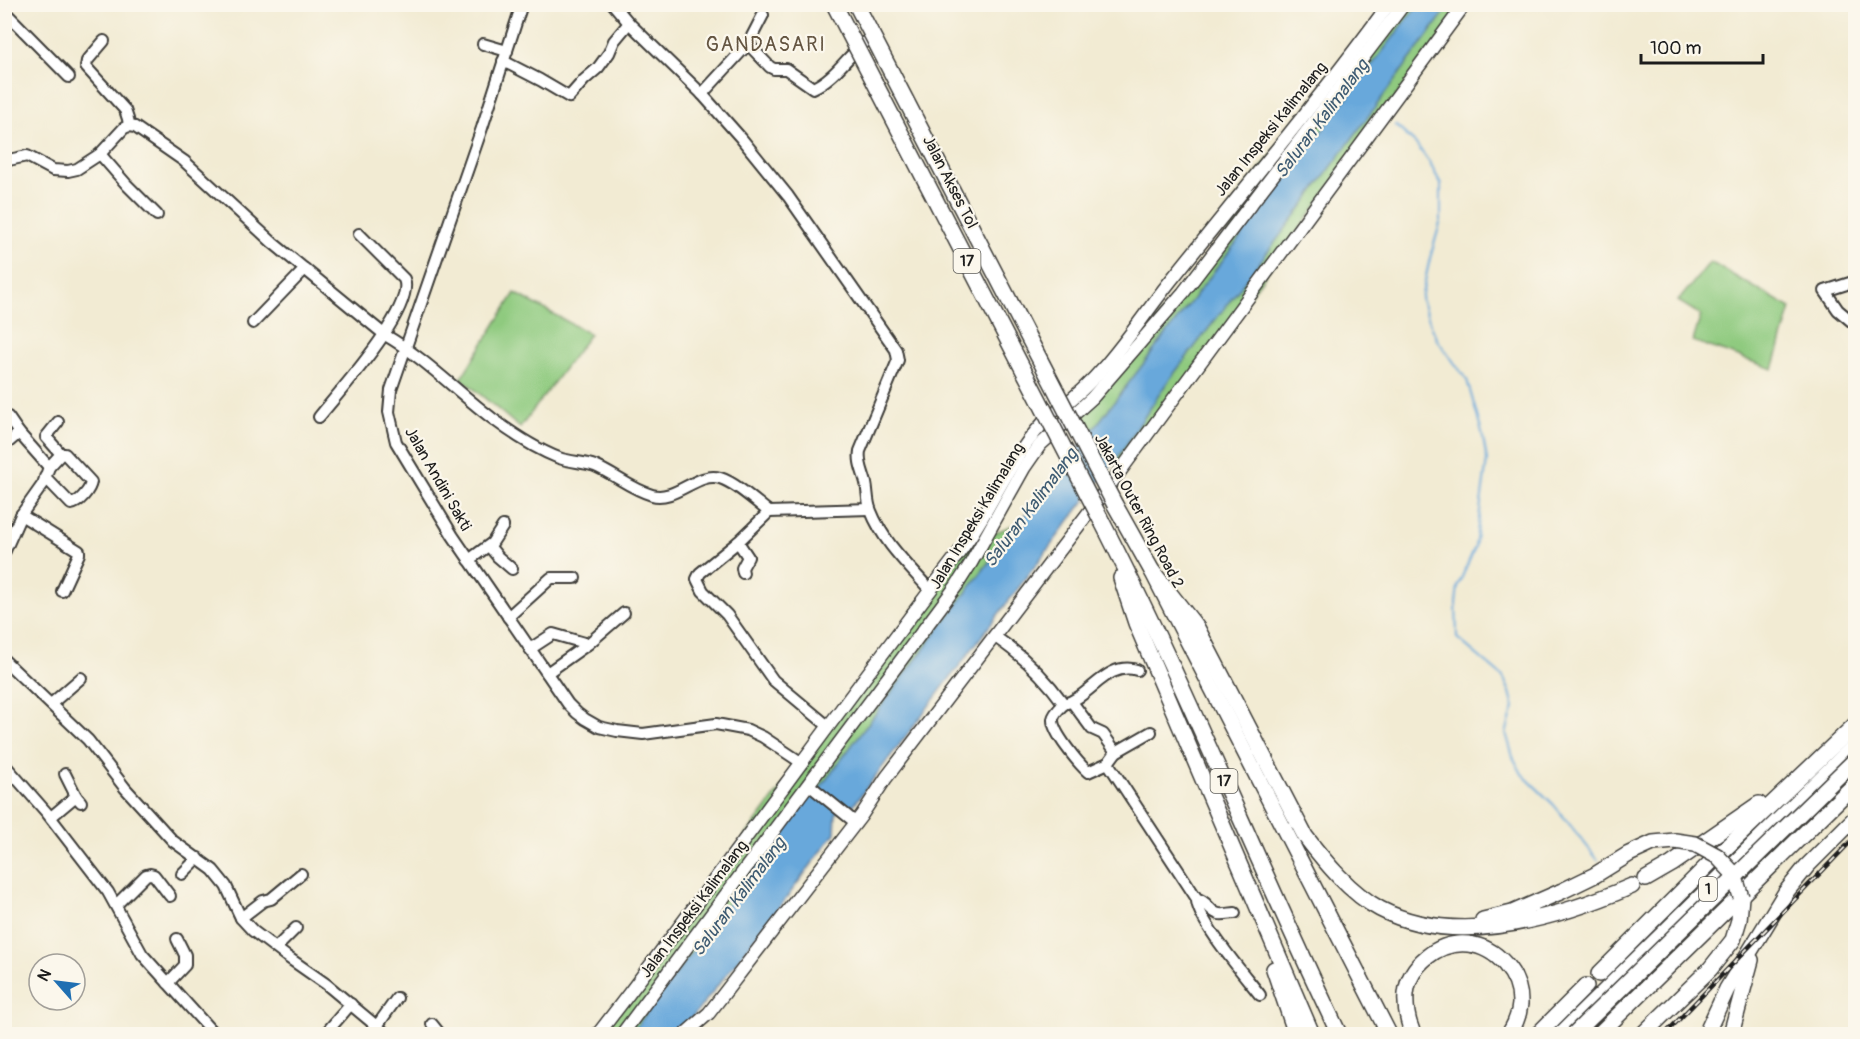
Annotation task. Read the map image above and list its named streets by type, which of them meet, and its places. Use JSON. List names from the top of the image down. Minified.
{"streets":{"highway":["17","Jakarta Outer Ring Road 2","1"],"main road":["Jalan Inspeksi Kalimalang","Jalan Akses Tol"],"street":["Jalan Andini Sakti"]},"crossings":[["Jalan Inspeksi Kalimalang","Jalan Akses Tol"],["Jalan Inspeksi Kalimalang","Jalan Andini Sakti"],["Jalan Akses Tol","17"]],"districts":["GANDASARI"],"water":["Saluran Kalimalang"],"scale_bar":"100 m","north":"top left"}
